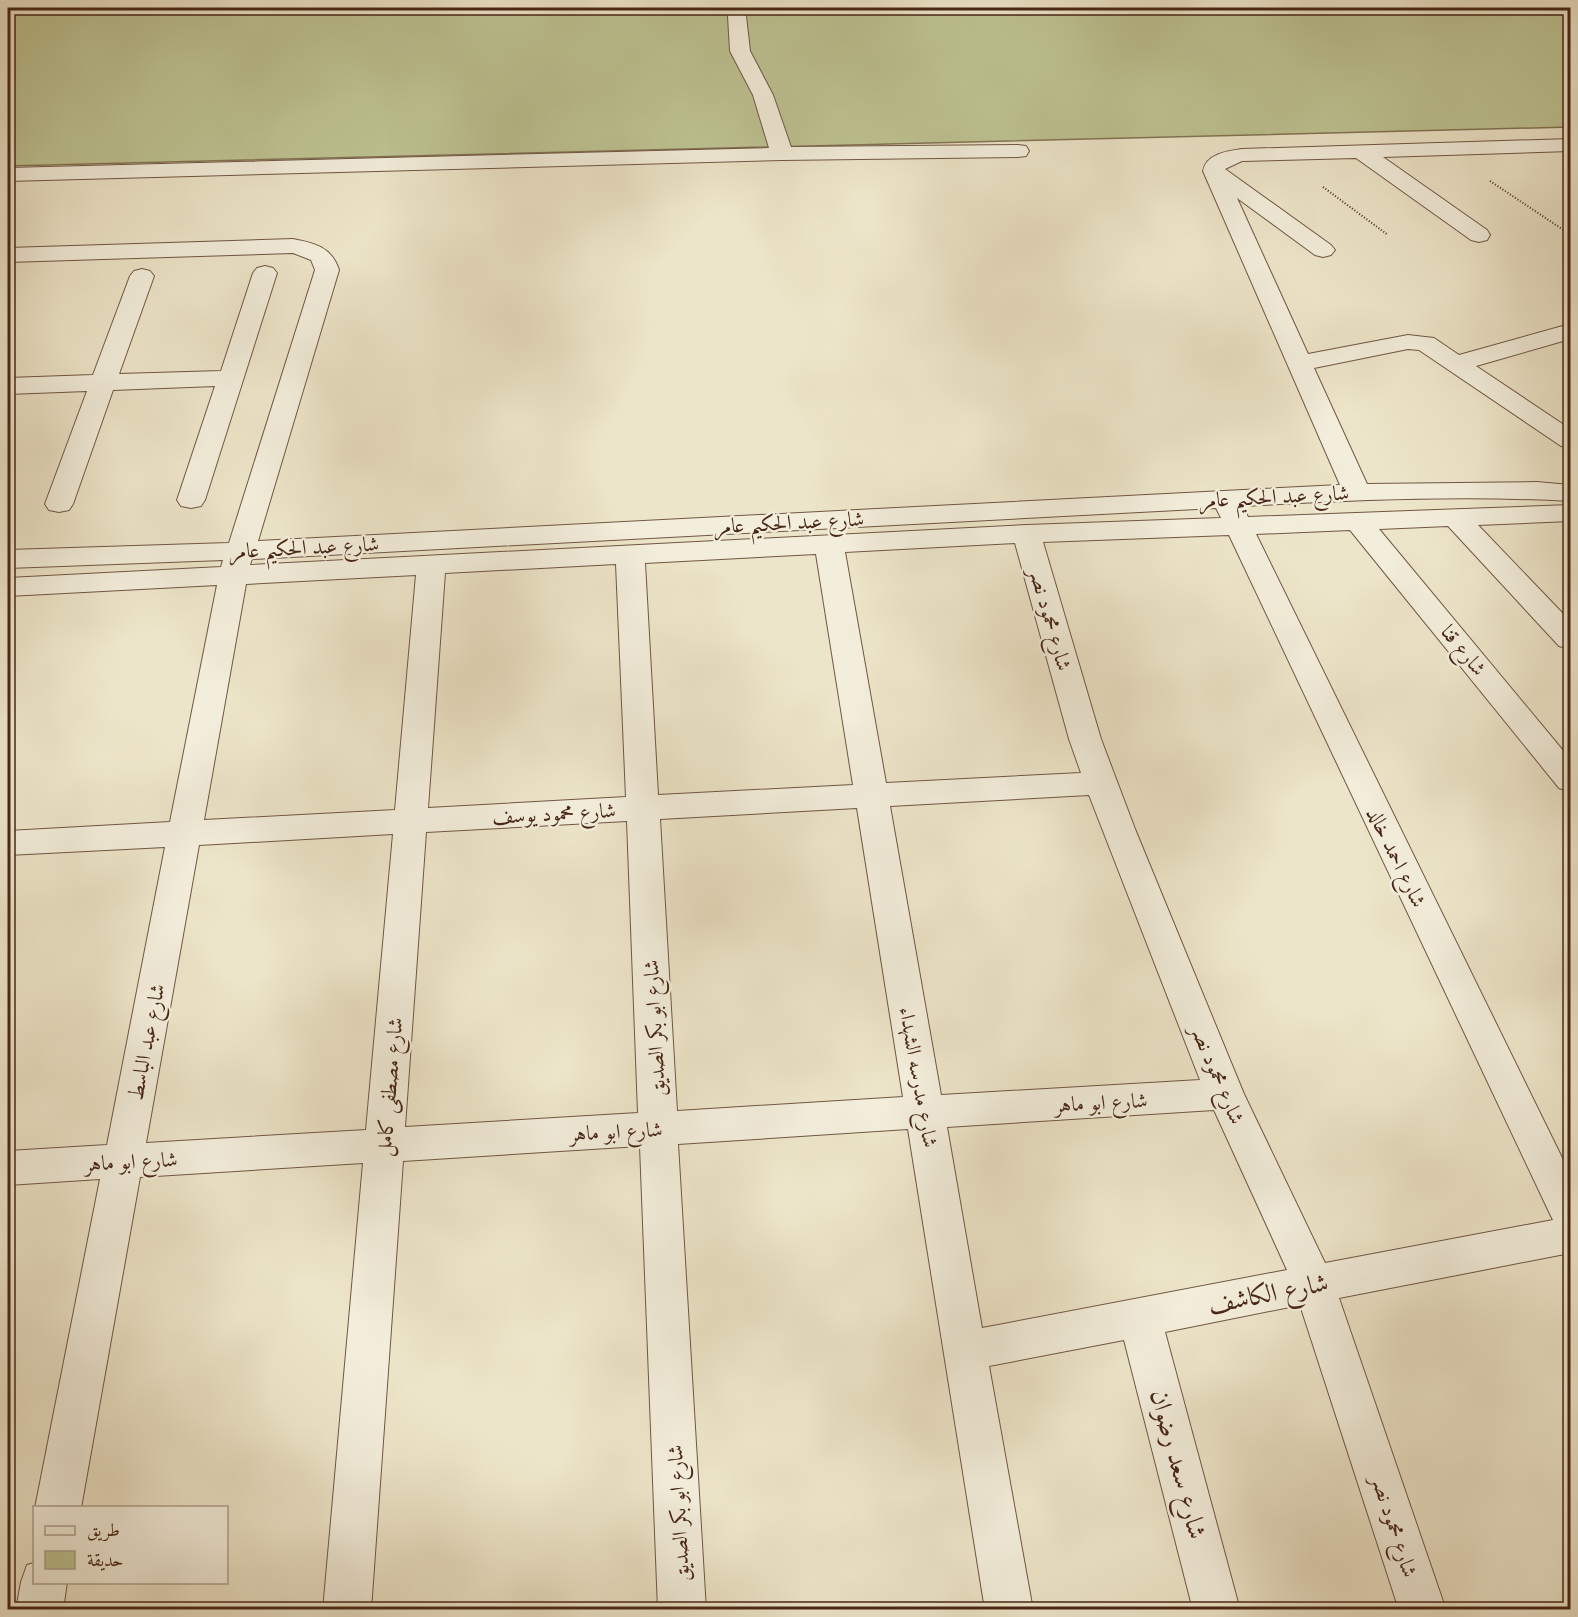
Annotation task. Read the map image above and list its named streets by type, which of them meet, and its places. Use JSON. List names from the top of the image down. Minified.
{"streets":{"street":["شارع عبد الحكيم عامر","شارع محمود نصر","شارع قنا","شارع محمود يوسف","شارع احمد خالد","شارع ابو بكر الصديق","شارع عبد الباسط","شارع مدرسه الشهداء","شارع مصطفى كامل","شارع ابو ماهر","شارع الكاشف","شارع سعد رضوان"]},"crossings":[["شارع عبد الحكيم عامر","شارع محمود نصر"],["شارع عبد الحكيم عامر","شارع قنا"],["شارع عبد الحكيم عامر","شارع احمد خالد"],["شارع عبد الحكيم عامر","شارع ابو بكر الصديق"],["شارع عبد الحكيم عامر","شارع عبد الباسط"],["شارع عبد الحكيم عامر","شارع مدرسه الشهداء"],["شارع عبد الحكيم عامر","شارع مصطفى كامل"],["شارع محمود نصر","شارع محمود يوسف"],["شارع محمود نصر","شارع ابو ماهر"],["شارع محمود نصر","شارع الكاشف"],["شارع محمود يوسف","شارع ابو بكر الصديق"],["شارع محمود يوسف","شارع عبد الباسط"],["شارع محمود يوسف","شارع مدرسه الشهداء"],["شارع محمود يوسف","شارع مصطفى كامل"],["شارع ابو بكر الصديق","شارع ابو ماهر"],["شارع عبد الباسط","شارع ابو ماهر"],["شارع مدرسه الشهداء","شارع ابو ماهر"],["شارع مدرسه الشهداء","شارع الكاشف"],["شارع مصطفى كامل","شارع ابو ماهر"],["شارع الكاشف","شارع سعد رضوان"]],"legend":["طريق","حديقة"]}
